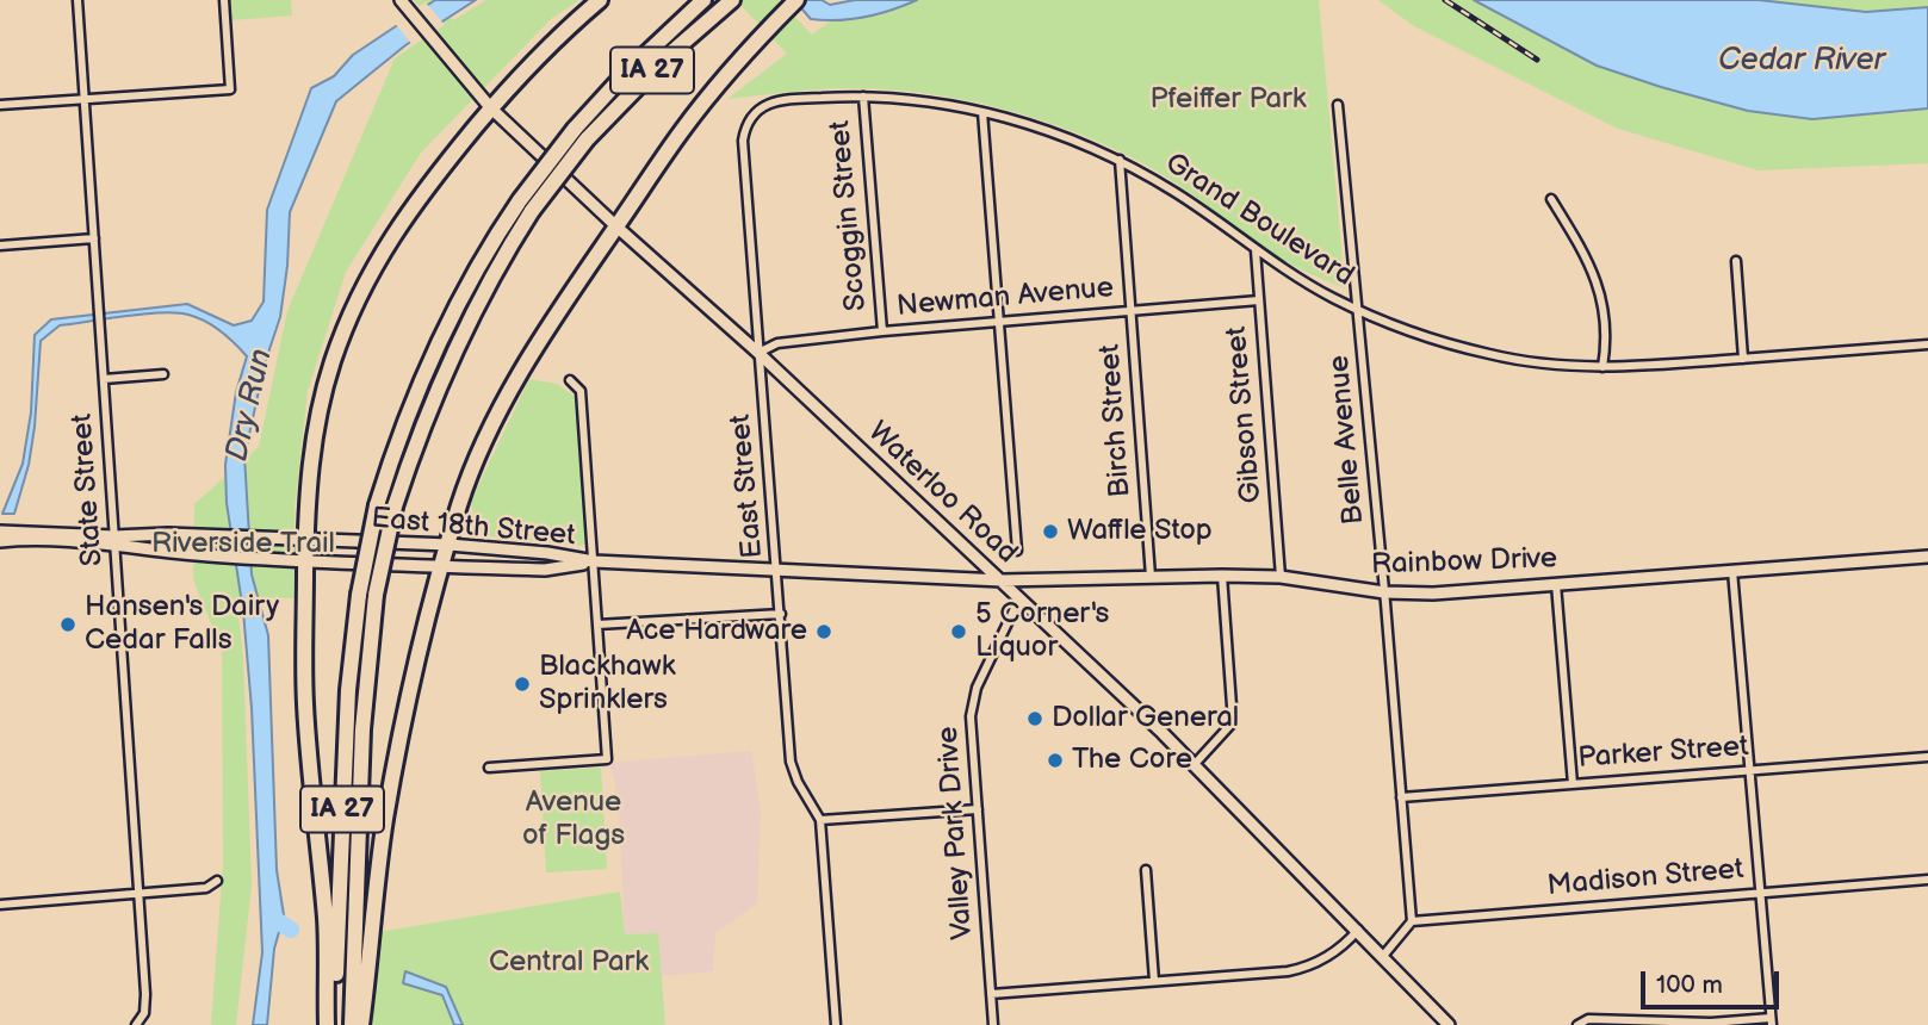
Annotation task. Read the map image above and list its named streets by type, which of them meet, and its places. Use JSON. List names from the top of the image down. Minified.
{"streets":{"highway":["IA 27"],"main road":["Waterloo Road","East 18th Street","Rainbow Drive"],"street":["Scoggin Street","Grand Boulevard","Newman Avenue","Gibson Street","Birch Street","Belle Avenue","East Street","State Street","Parker Street","Valley Park Drive","Madison Street"]},"crossings":[["Scoggin Street","Grand Boulevard"],["Scoggin Street","Newman Avenue"],["Grand Boulevard","Gibson Street"],["Grand Boulevard","Birch Street"],["Grand Boulevard","Belle Avenue"],["Grand Boulevard","East Street"],["Newman Avenue","Gibson Street"],["Newman Avenue","Birch Street"],["Newman Avenue","East Street"],["Newman Avenue","Waterloo Road"],["Gibson Street","Rainbow Drive"],["Birch Street","Rainbow Drive"],["Belle Avenue","Rainbow Drive"],["Belle Avenue","Parker Street"],["Belle Avenue","Madison Street"],["East Street","Waterloo Road"],["East Street","East 18th Street"],["State Street","East 18th Street"],["Waterloo Road","East 18th Street"],["Waterloo Road","Rainbow Drive"],["Waterloo Road","Valley Park Drive"],["East 18th Street","Rainbow Drive"]],"water":["Cedar River","Dry Run"],"parks":["Pfeiffer Park","Riverside Trail","Avenue of Flags","Central Park"],"places":["Waffle Stop","Hansen's Dairy Cedar Falls","Ace Hardware","5 Corner's Liquor","Blackhawk Sprinklers","Dollar General","The Core"],"scale_bar":"100 m"}
